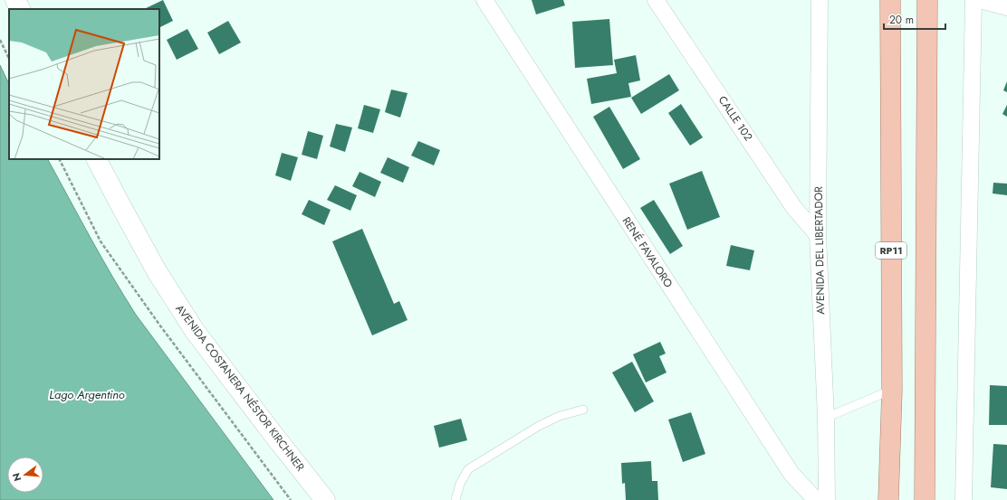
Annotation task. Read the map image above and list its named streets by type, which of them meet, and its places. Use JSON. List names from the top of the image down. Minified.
{"streets":{"main road":["RP11"],"street":["CALLE 102","AVENIDA DEL LIBERTADOR","RENÉ FAVALORO","AVENIDA COSTANERA NÉSTOR KIRCHNER"]},"crossings":[["CALLE 102","AVENIDA DEL LIBERTADOR"]],"water":["Lago Argentino"],"scale_bar":"20 m","north":"left"}
